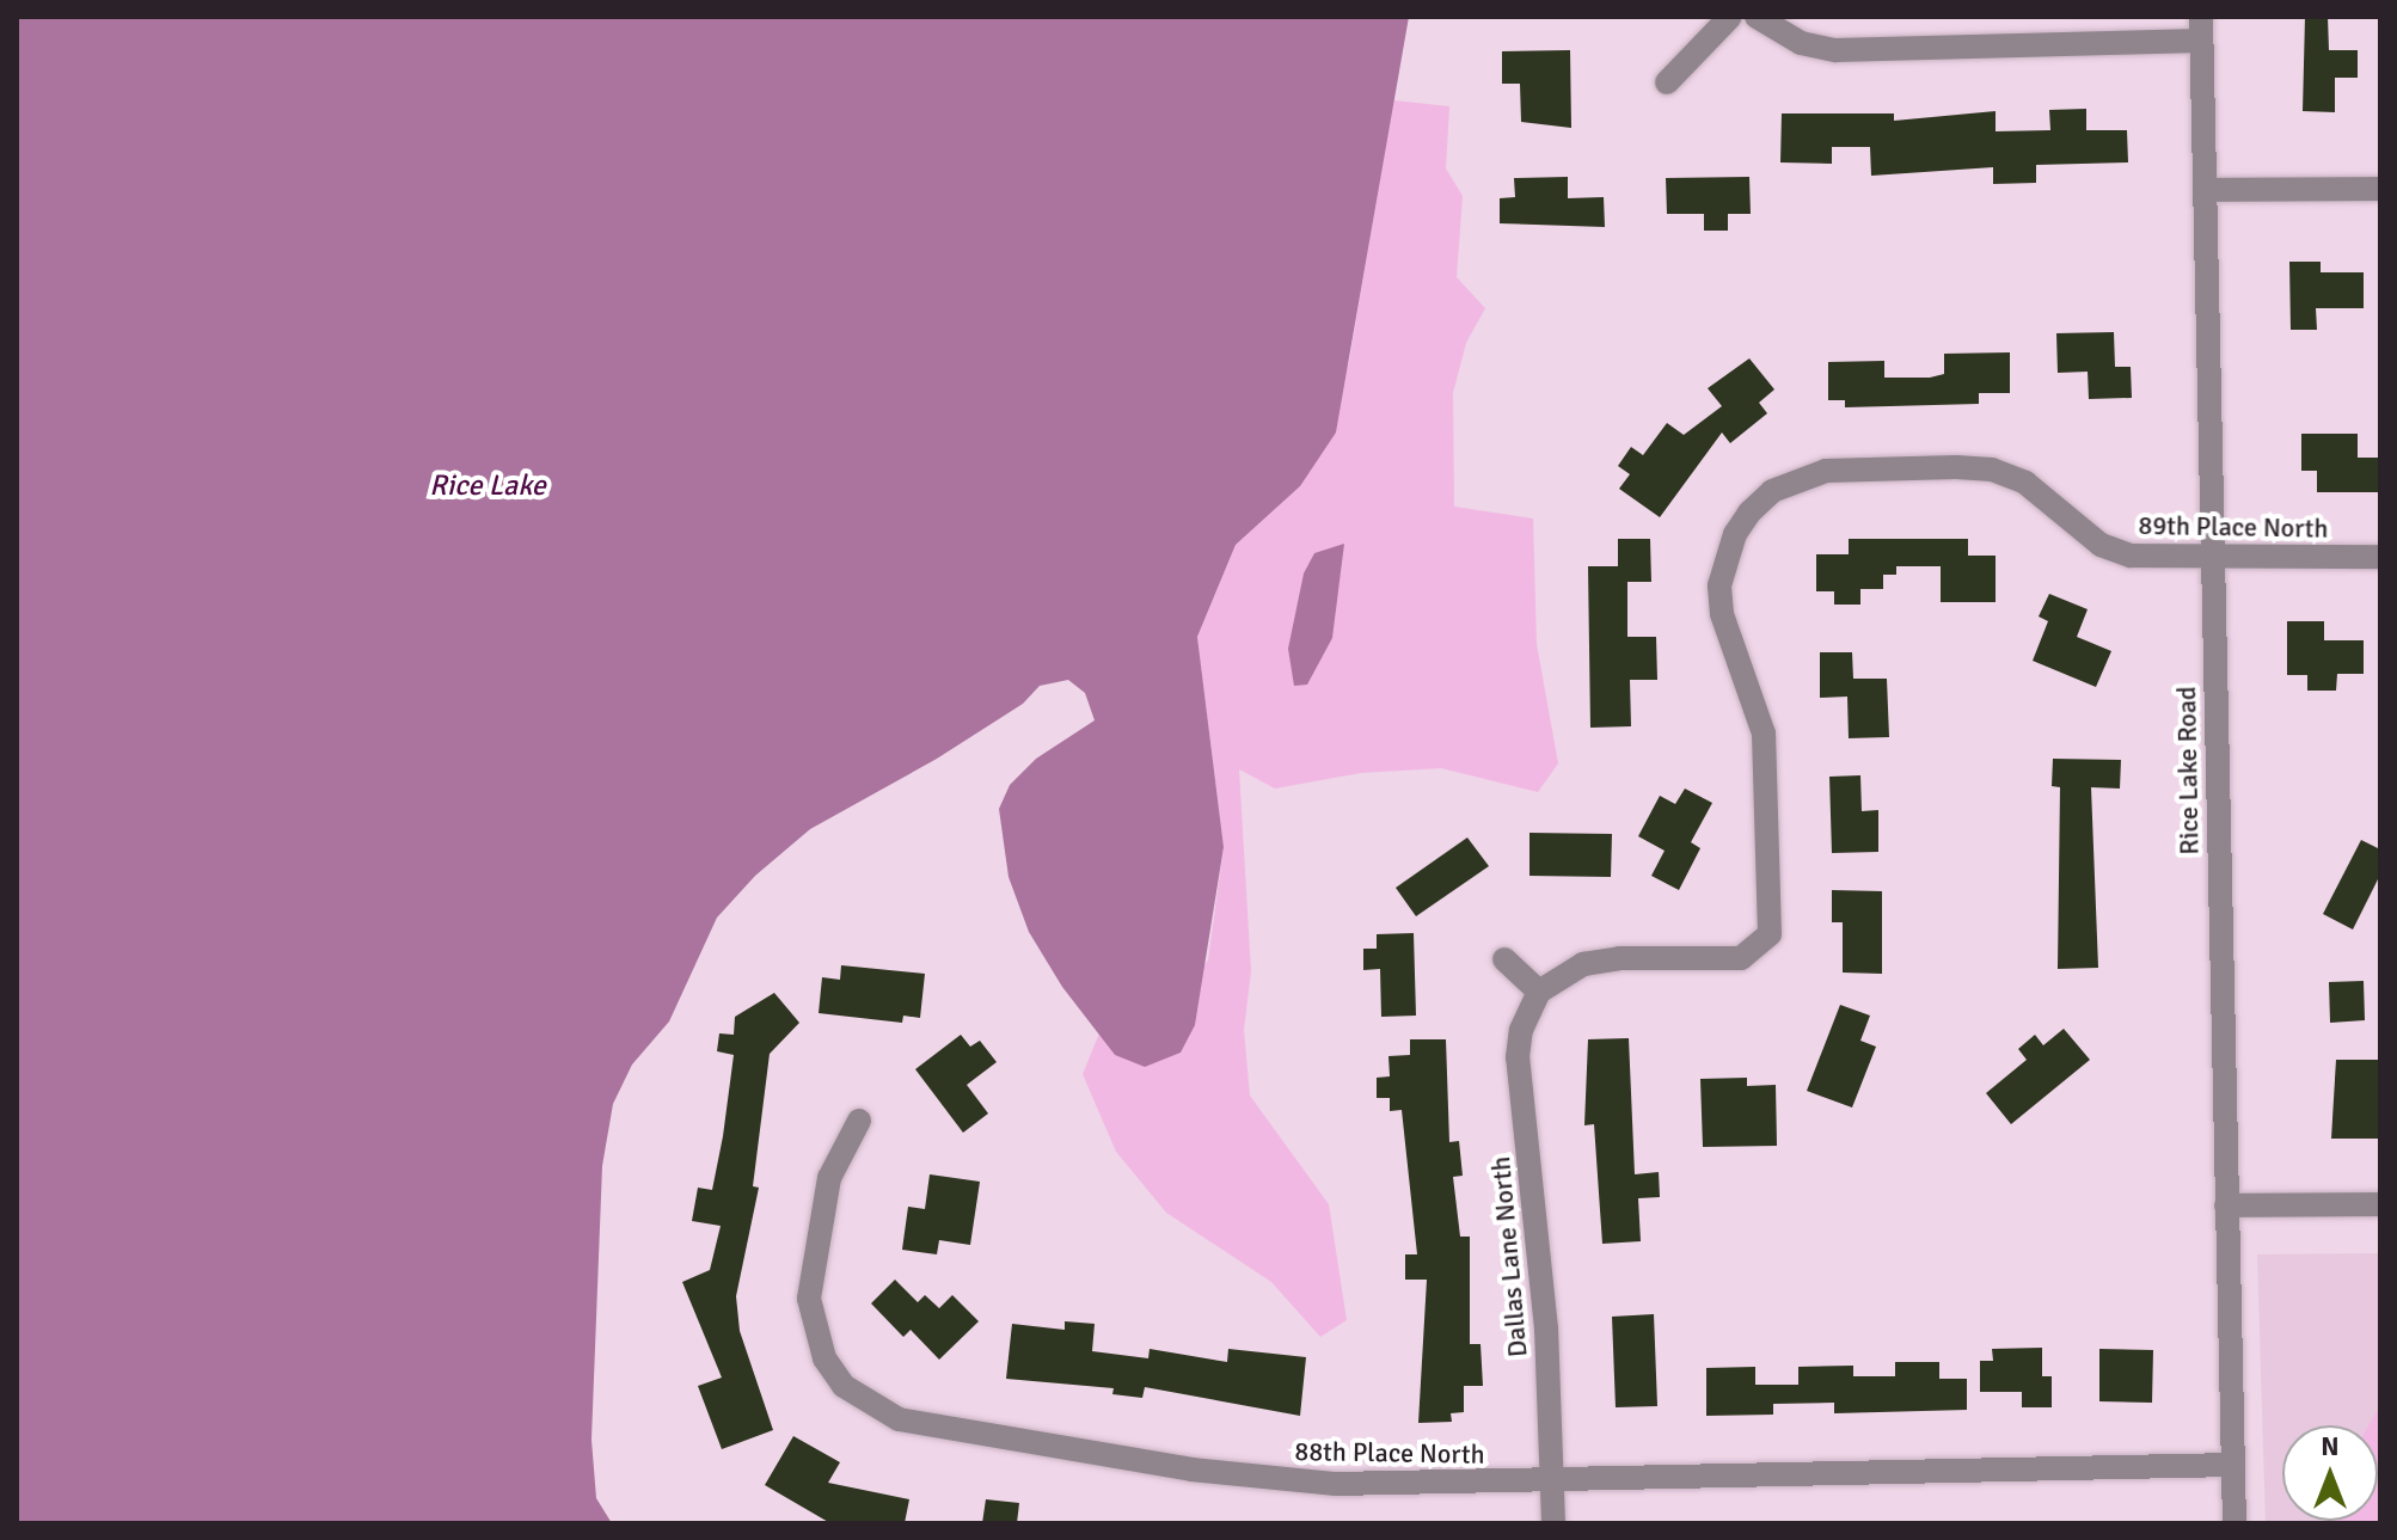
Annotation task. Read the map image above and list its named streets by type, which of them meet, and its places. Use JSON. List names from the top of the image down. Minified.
{"streets":{"street":["89th Place North","Rice Lake Road","Dallas Lane North","88th Place North"]},"crossings":[["89th Place North","Rice Lake Road"],["89th Place North","Dallas Lane North"],["Rice Lake Road","88th Place North"],["Dallas Lane North","88th Place North"]],"water":["Rice Lake"],"north":"top"}
